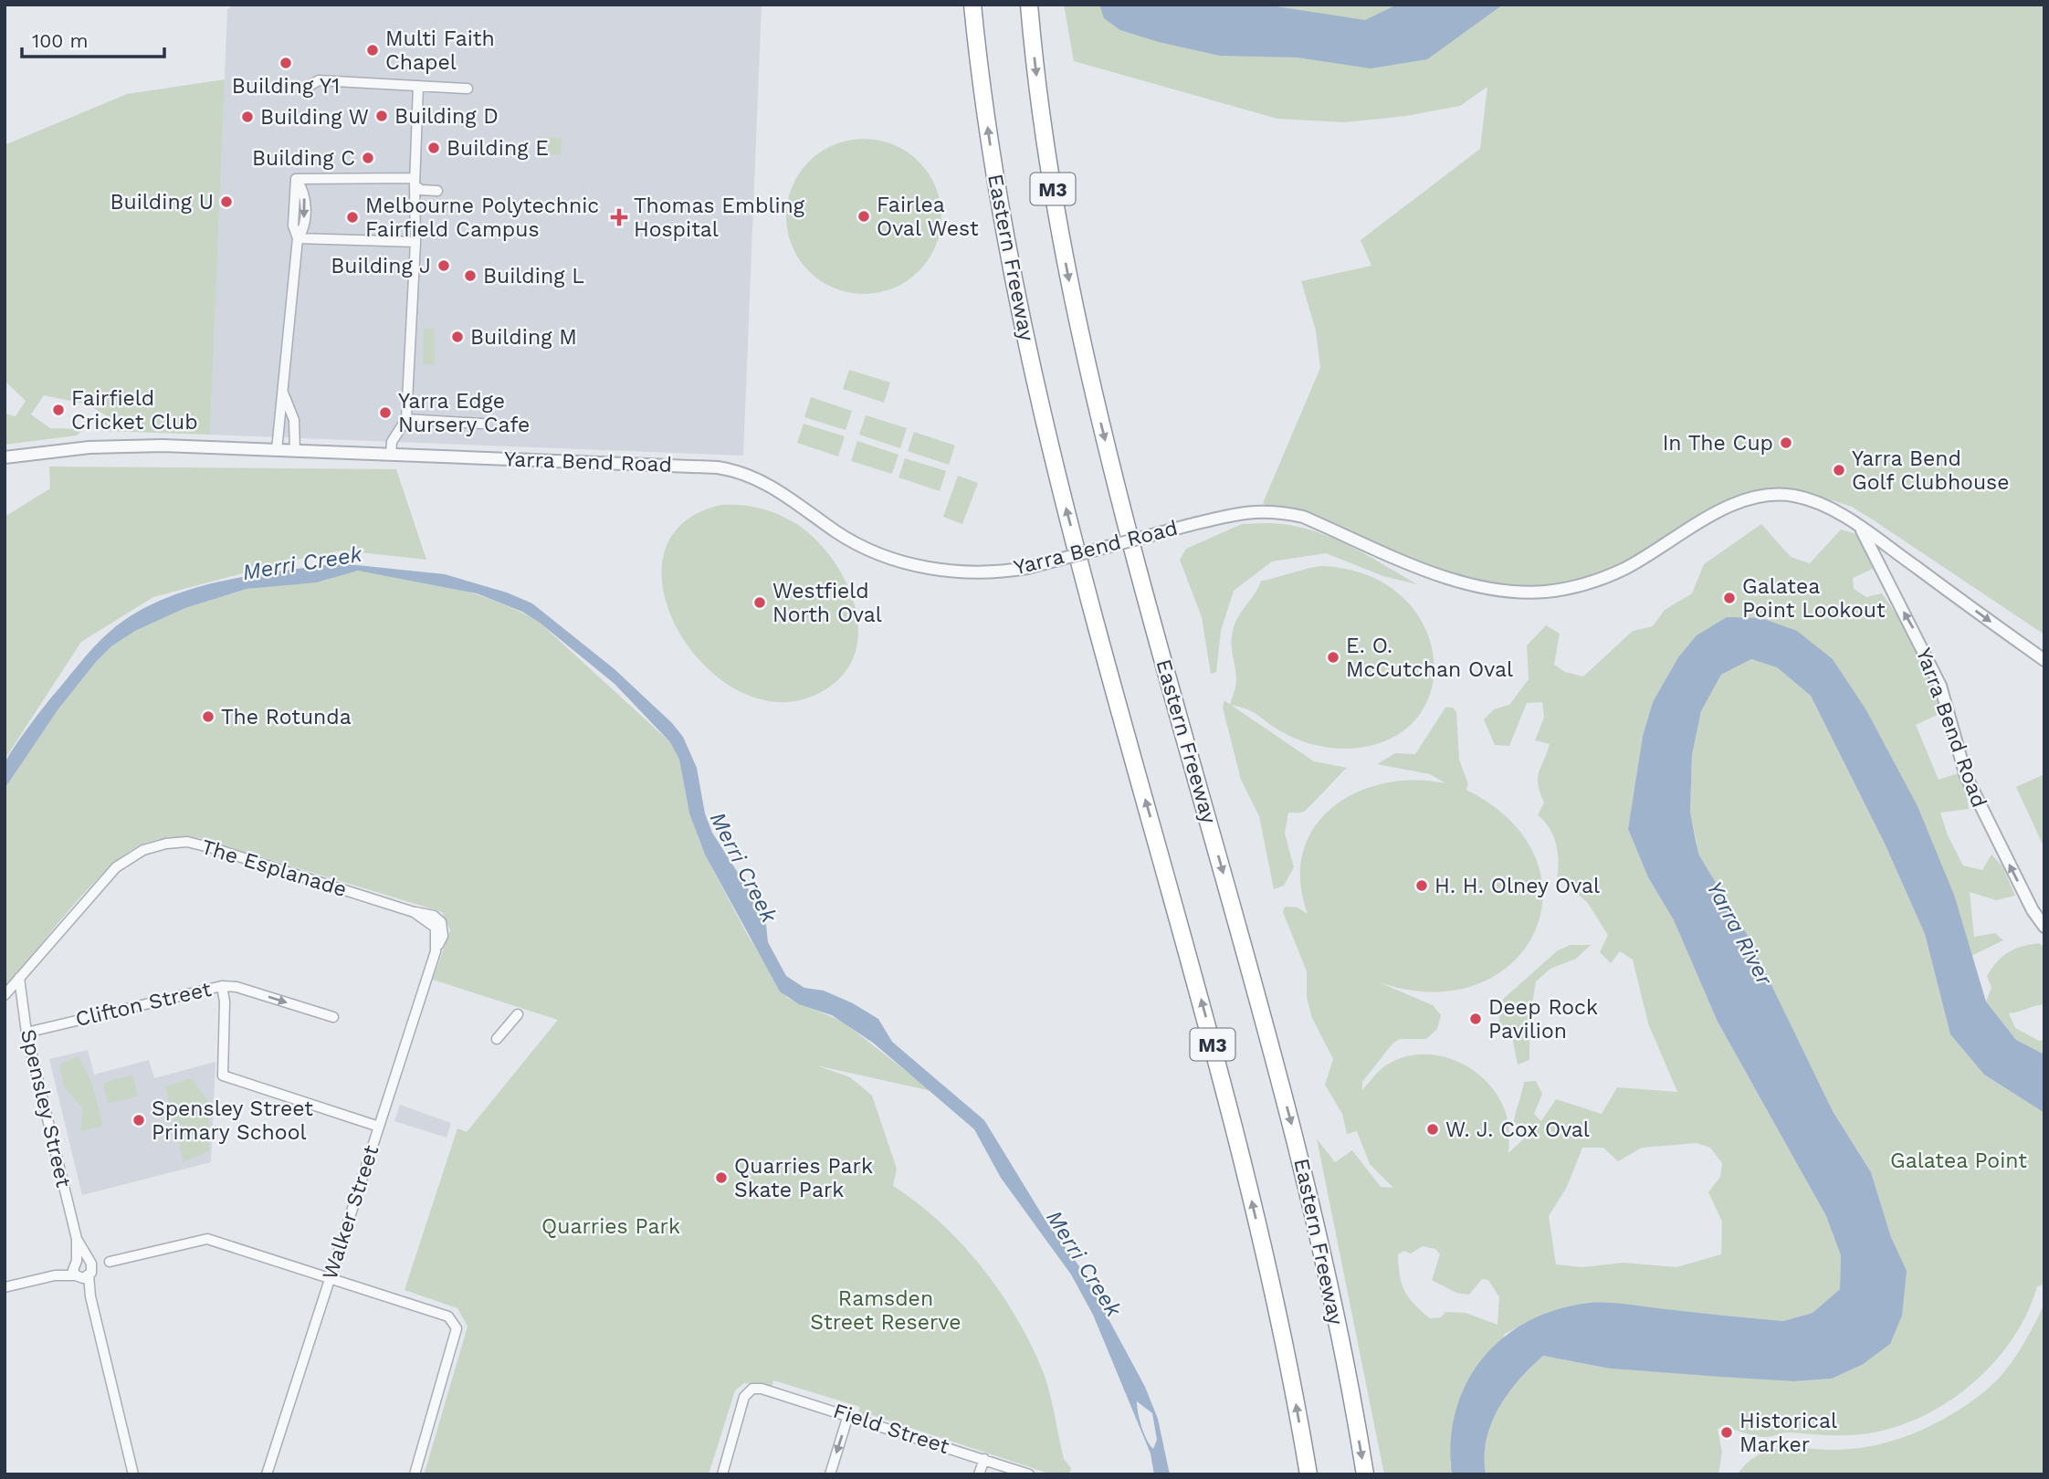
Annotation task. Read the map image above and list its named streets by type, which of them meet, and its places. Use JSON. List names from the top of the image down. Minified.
{"streets":{"highway":["M3","Eastern Freeway"],"street":["Yarra Bend Road","The Esplanade","Clifton Street","Spensley Street","Walker Street","Field Street"]},"crossings":[["The Esplanade","Spensley Street"],["The Esplanade","Walker Street"],["Clifton Street","Spensley Street"]],"one_way":["Clifton Street"],"water":["Merri Creek","Yarra River"],"parks":["Galatea Point","Quarries Park","Ramsden Street Reserve"],"places":{"other":["Multi Faith Chapel","Building Y1","Building D","Building W","Building E","Building C","Building U","Fairlea Oval West","Melbourne Polytechnic Fairfield Campus","Building J","Building L","Building M","Fairfield Cricket Club","Yarra Edge Nursery Cafe","In The Cup","Yarra Bend Golf Clubhouse","Galatea Point Lookout","Westfield North Oval","E. O. McCutchan Oval","The Rotunda","H. H. Olney Oval","Deep Rock Pavilion","Spensley Street Primary School","W. J. Cox Oval","Quarries Park Skate Park","Historical Marker"],"health":["Thomas Embling Hospital"]},"scale_bar":"100 m"}
